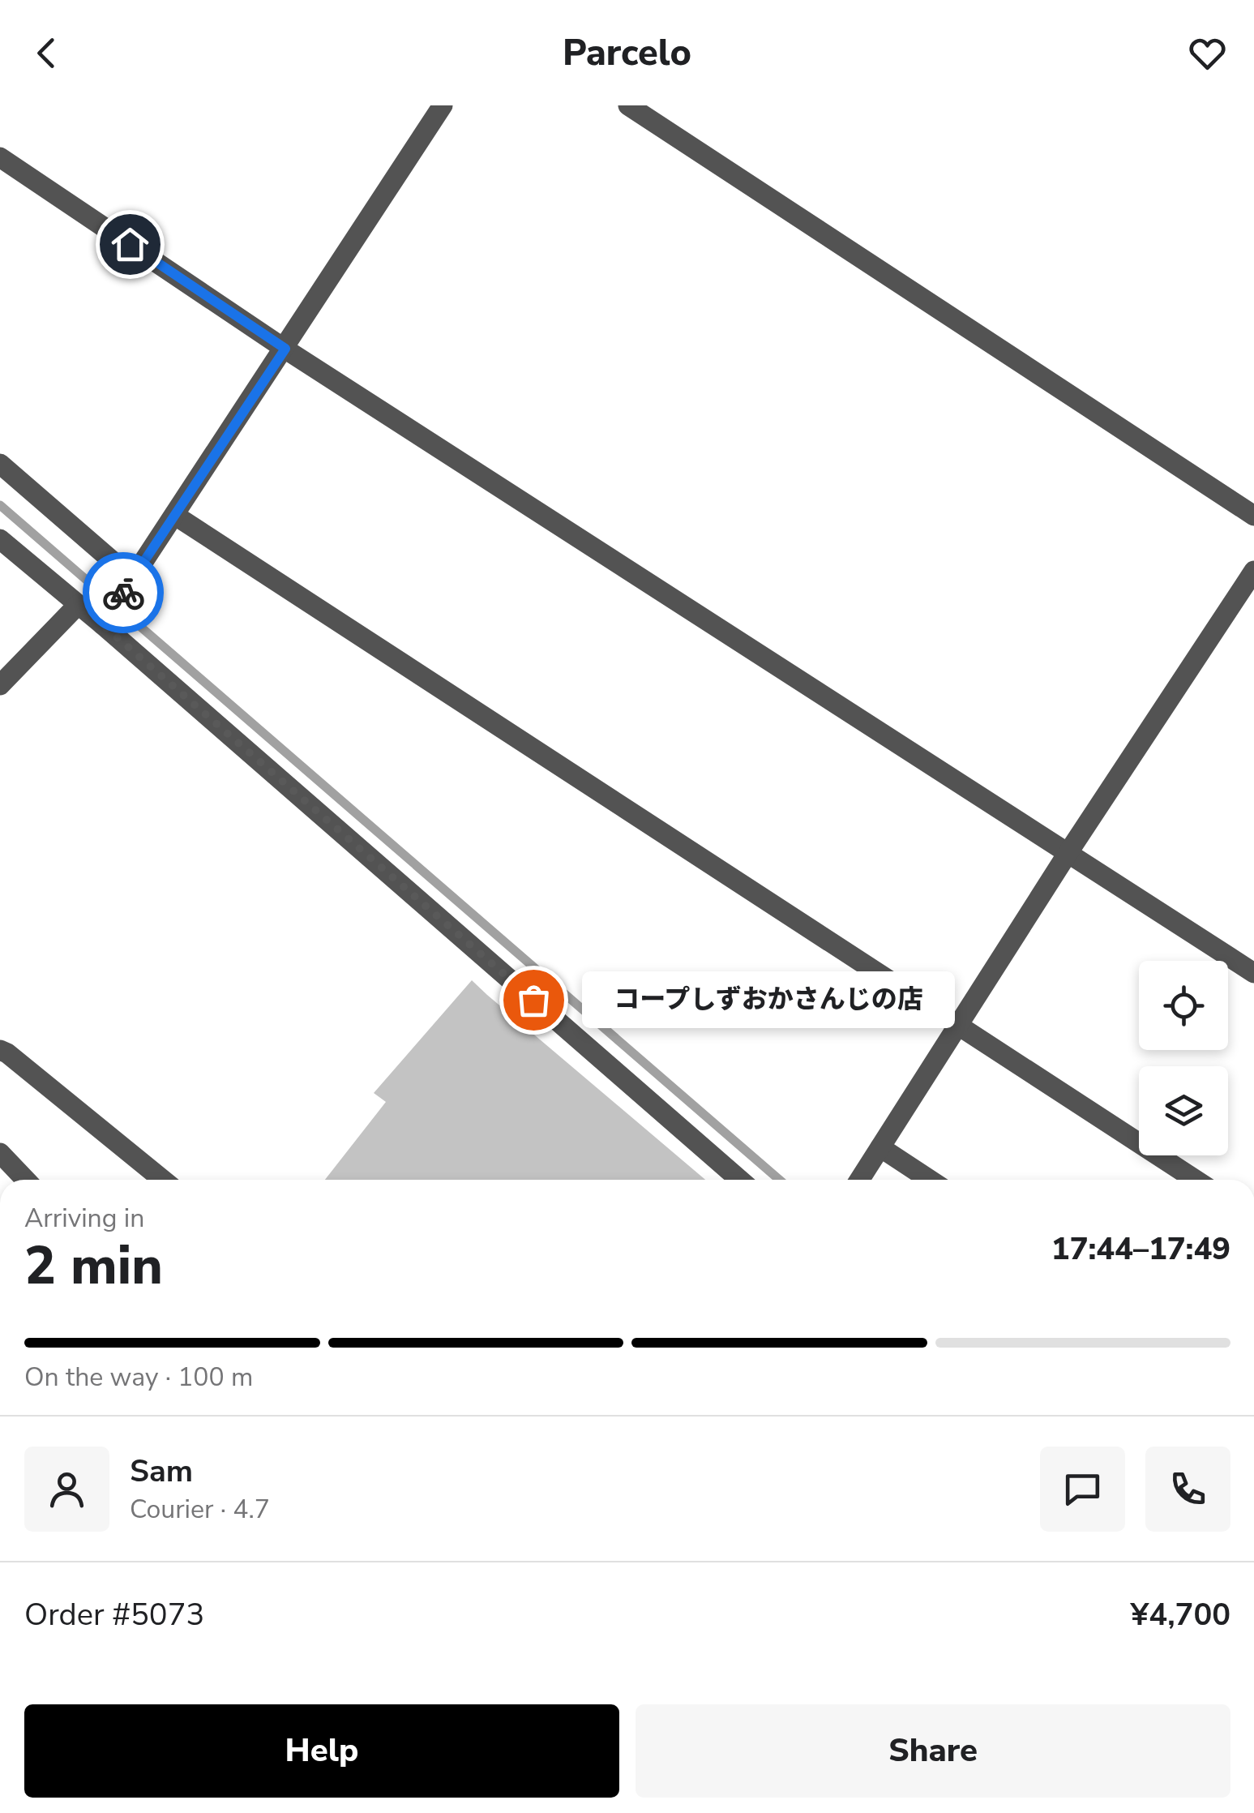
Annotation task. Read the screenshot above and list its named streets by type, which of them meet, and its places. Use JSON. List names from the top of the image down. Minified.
{"places":["コープしずおかさんじの店"],"page":{"header":"Parcelo","bubble":"コープしずおかさんじの店","heading":["2 min","Arriving in","17:44–17:49"],"panel":["Sam","Courier · 4.7","Order #5073","¥4,700"],"bar":"On the way · 100 m","buttons":["Help","Share"]}}
